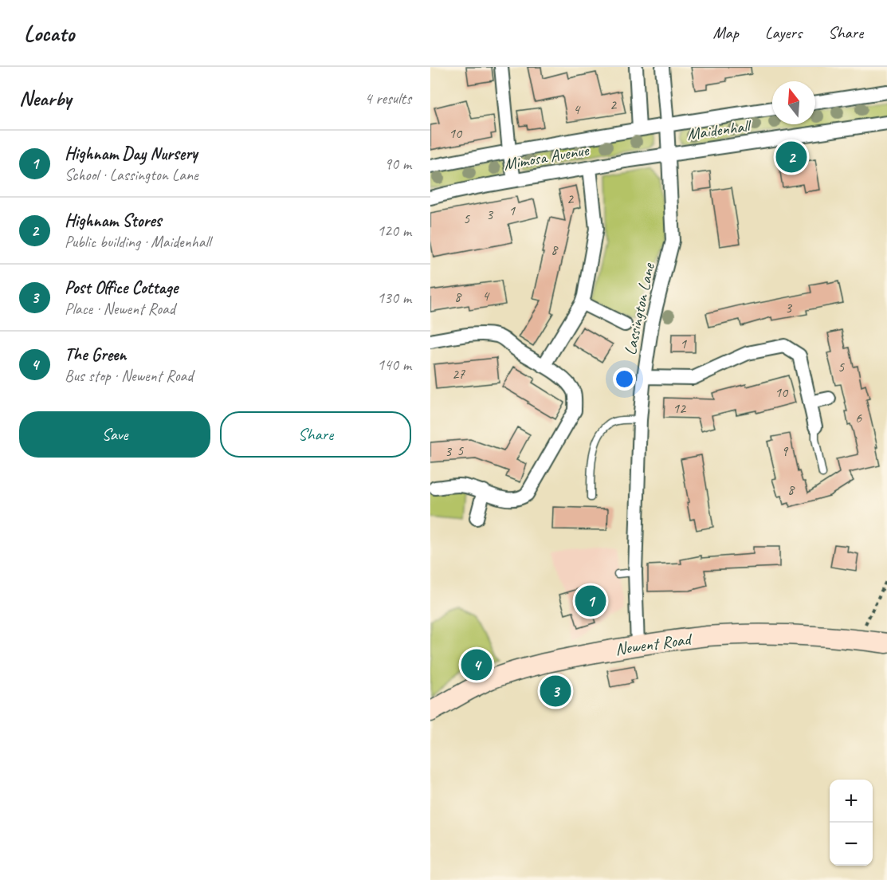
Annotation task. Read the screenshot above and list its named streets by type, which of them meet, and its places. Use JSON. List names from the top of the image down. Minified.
{"streets":{"main road":["Newent Road"],"street":["Maidenhall","Mimosa Avenue","Lassington Lane"]},"crossings":[["Maidenhall","Mimosa Avenue"],["Maidenhall","Lassington Lane"],["Mimosa Avenue","Lassington Lane"],["Lassington Lane","Newent Road"]],"house_numbers":["2","4","10","2","1","3","5","8","4","8","3","1","5","27","10","12","6","5","3","9","8"],"north":"top","page":{"header":"Locato","nav":["Map","Layers","Share"],"heading":["Nearby","4 results"],"list":[{"mark":"1","name":"Highnam Day Nursery","note":"School · Lassington Lane","value":"90 m"},{"mark":"2","name":"Highnam Stores","note":"Public building · Maidenhall","value":"120 m"},{"mark":"3","name":"Post Office Cottage","note":"Place · Newent Road","value":"130 m"},{"mark":"4","name":"The Green","note":"Bus stop · Newent Road","value":"140 m"}],"pins":["2","1","4","3"],"buttons":["Save","Share"],"map_buttons":["+","−"]}}
